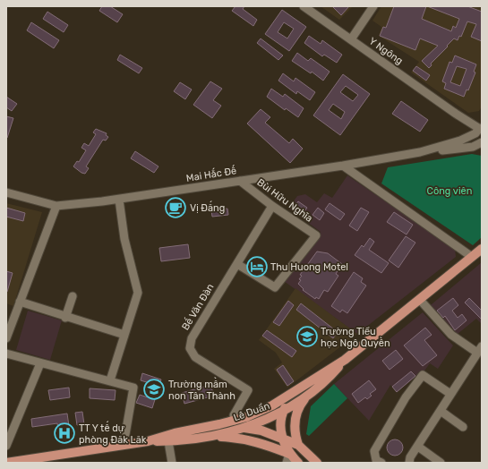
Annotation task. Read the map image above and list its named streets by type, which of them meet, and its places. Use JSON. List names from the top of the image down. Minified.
{"streets":{"main road":["Lê Duẩn"],"street":["Y Ngông","Mai Hắc Đế","Bùi Hữu Nghĩa","Bế Văn Đàn"]},"crossings":[["Y Ngông","Mai Hắc Đế"],["Mai Hắc Đế","Bùi Hữu Nghĩa"],["Bùi Hữu Nghĩa","Bế Văn Đàn"],["Bế Văn Đàn","Lê Duẩn"]],"parks":["Công viên"],"places":{"cafe":["Vị Đắng"],"hotel":["Thu Huong Motel"],"school or university":["Trường Tiểu học Ngô Quyền","Trường mầm non Tân Thành"],"hospital":["TT Y tế dự phòng Đăk Lăk"]}}
